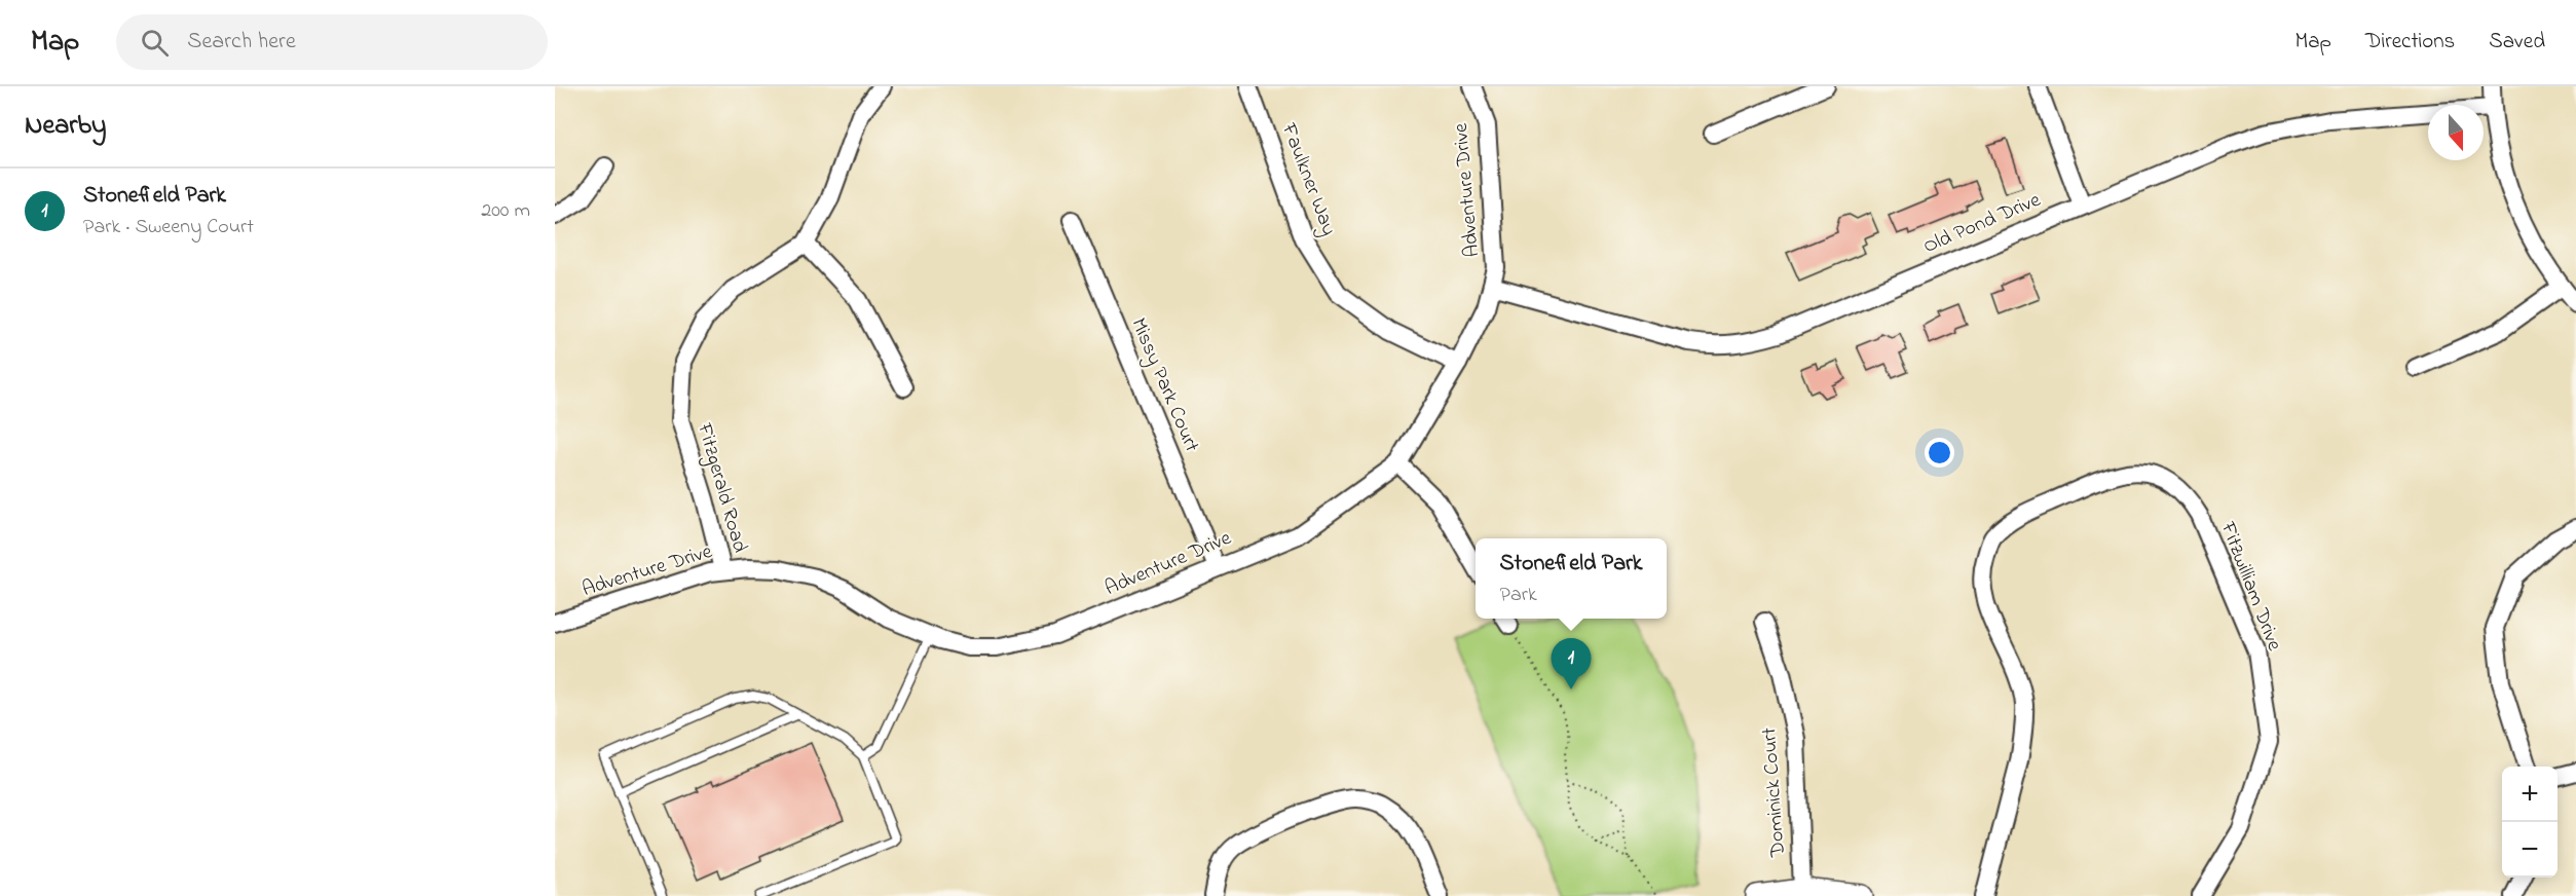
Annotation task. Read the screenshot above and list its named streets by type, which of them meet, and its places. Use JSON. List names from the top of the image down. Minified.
{"streets":{"street":["Faulkner Way","Adventure Drive","Old Pond Drive","Missy Park Court","Fitzgerald Road","Fitzwilliam Drive","Dominick Court"]},"crossings":[["Faulkner Way","Adventure Drive"],["Adventure Drive","Old Pond Drive"],["Adventure Drive","Missy Park Court"],["Adventure Drive","Fitzgerald Road"]],"north":"bottom","page":{"header":"Map","search":"Search here","nav":["Map","Directions","Saved"],"heading":"Nearby","list":[{"mark":"1","name":"Stonefield Park","note":"Park · Sweeny Court","value":"200 m"}],"popup":["Stonefield Park","Park"],"pins":"1","map_buttons":["+","−"]}}
